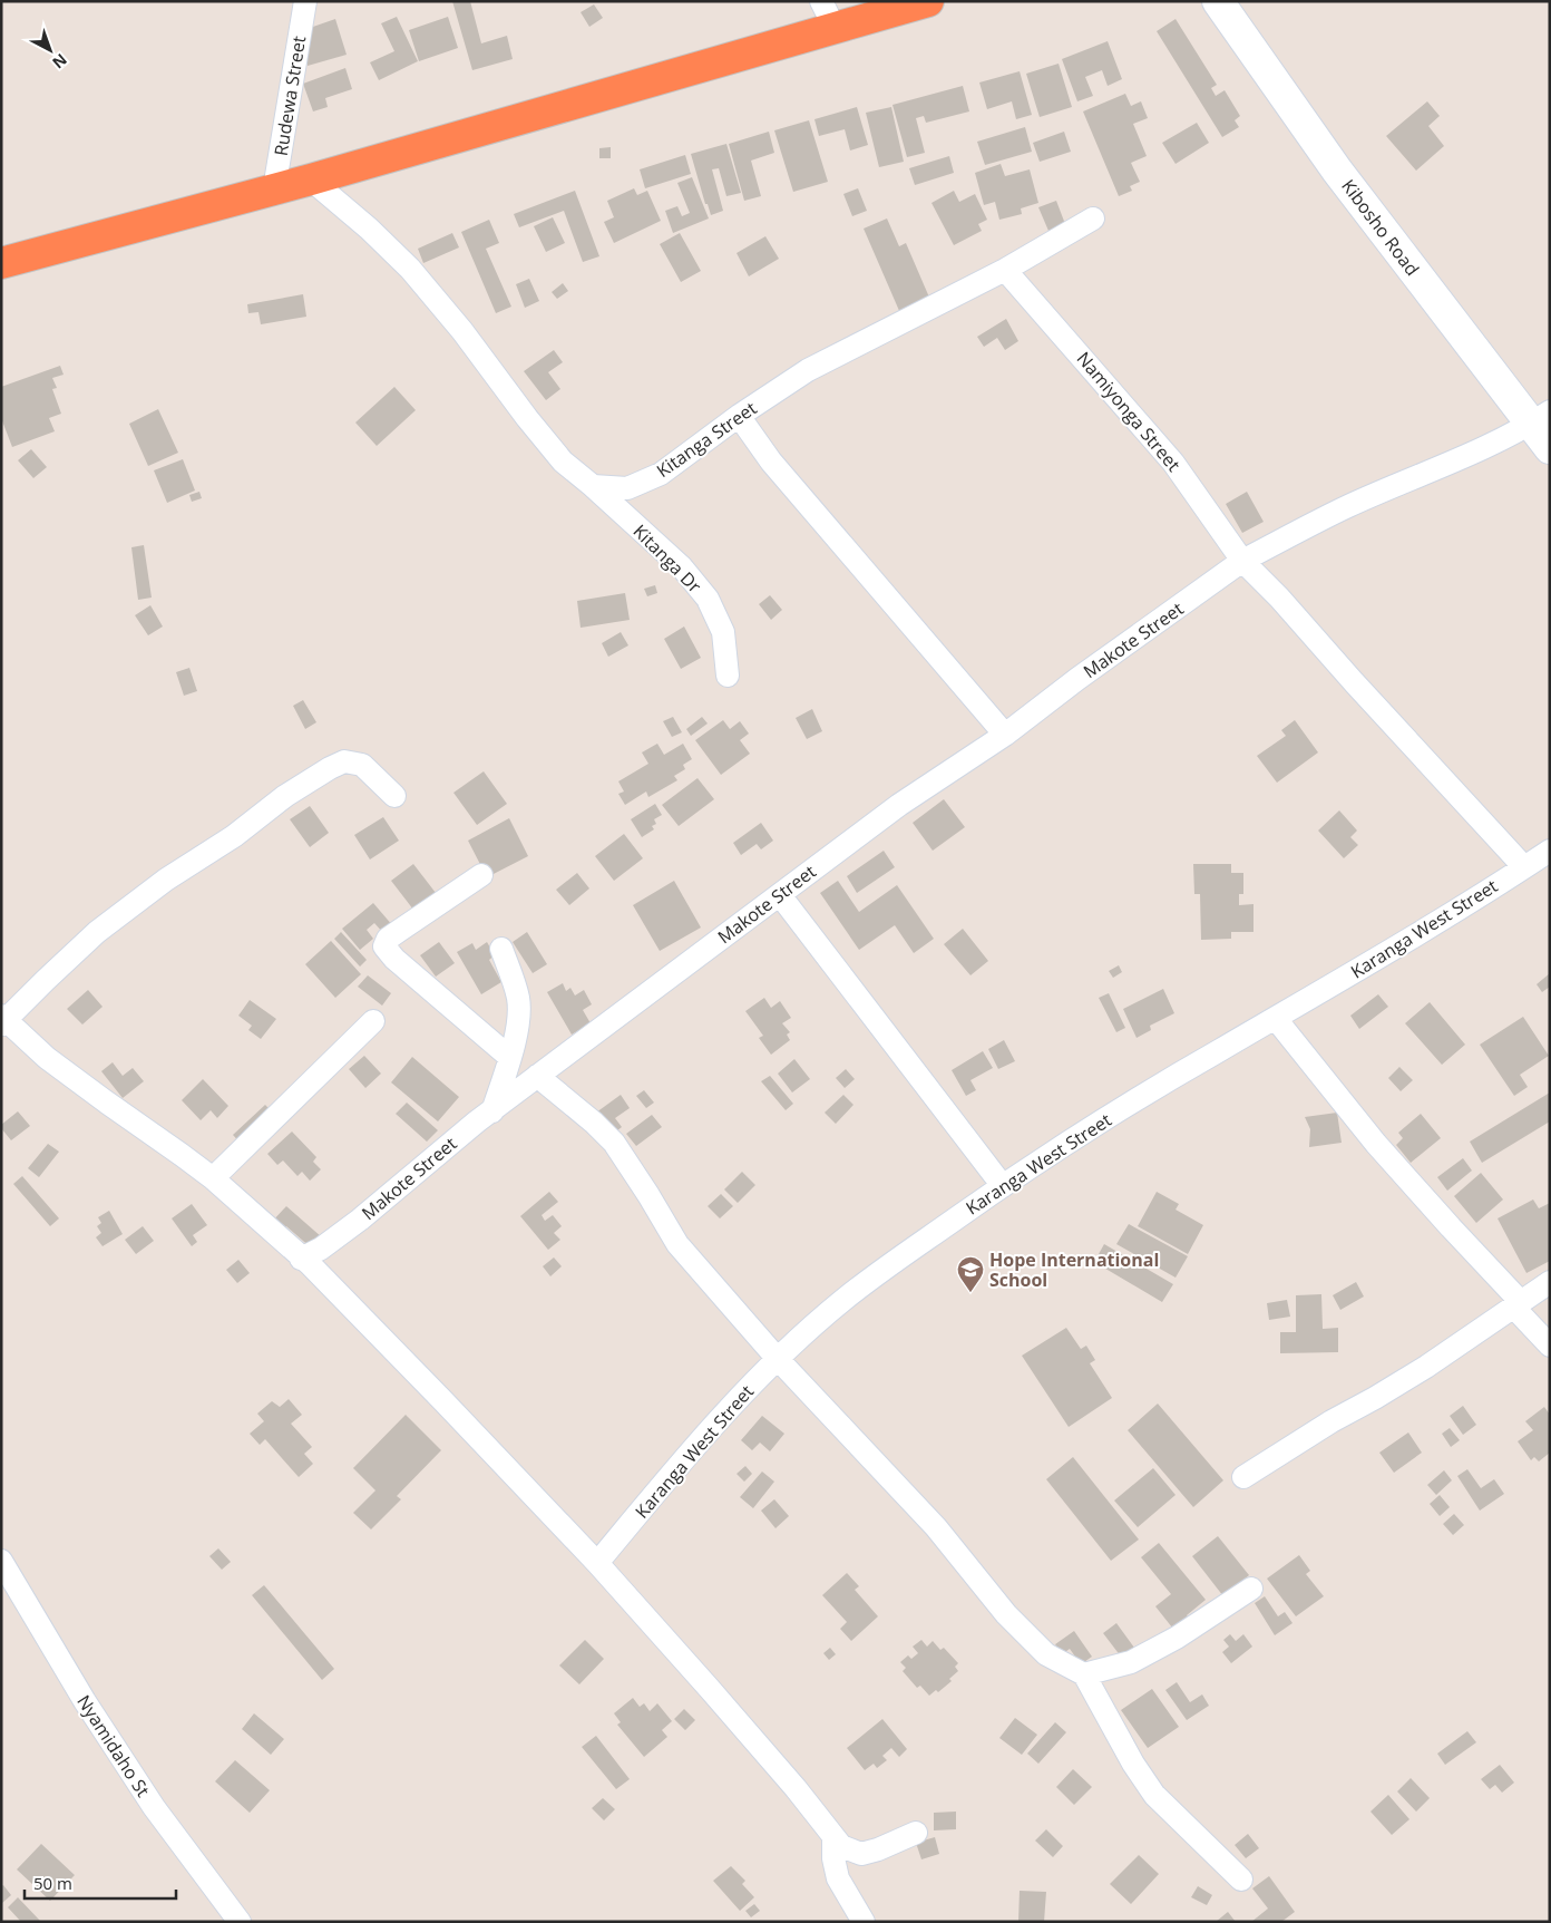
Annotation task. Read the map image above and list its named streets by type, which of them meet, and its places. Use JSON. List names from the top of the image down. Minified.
{"streets":{"street":["Rudewa Street","Kibosho Road","Namiyonga Street","Kitanga Street","Kitanga Dr","Makote Street","Karanga West Street","Nyamidaho St"]},"crossings":[["Kibosho Road","Makote Street"],["Namiyonga Street","Kitanga Street"],["Namiyonga Street","Makote Street"],["Kitanga Street","Kitanga Dr"]],"places":{"school or university":["Hope International School"]},"scale_bar":"50 m","north":"bottom right"}
